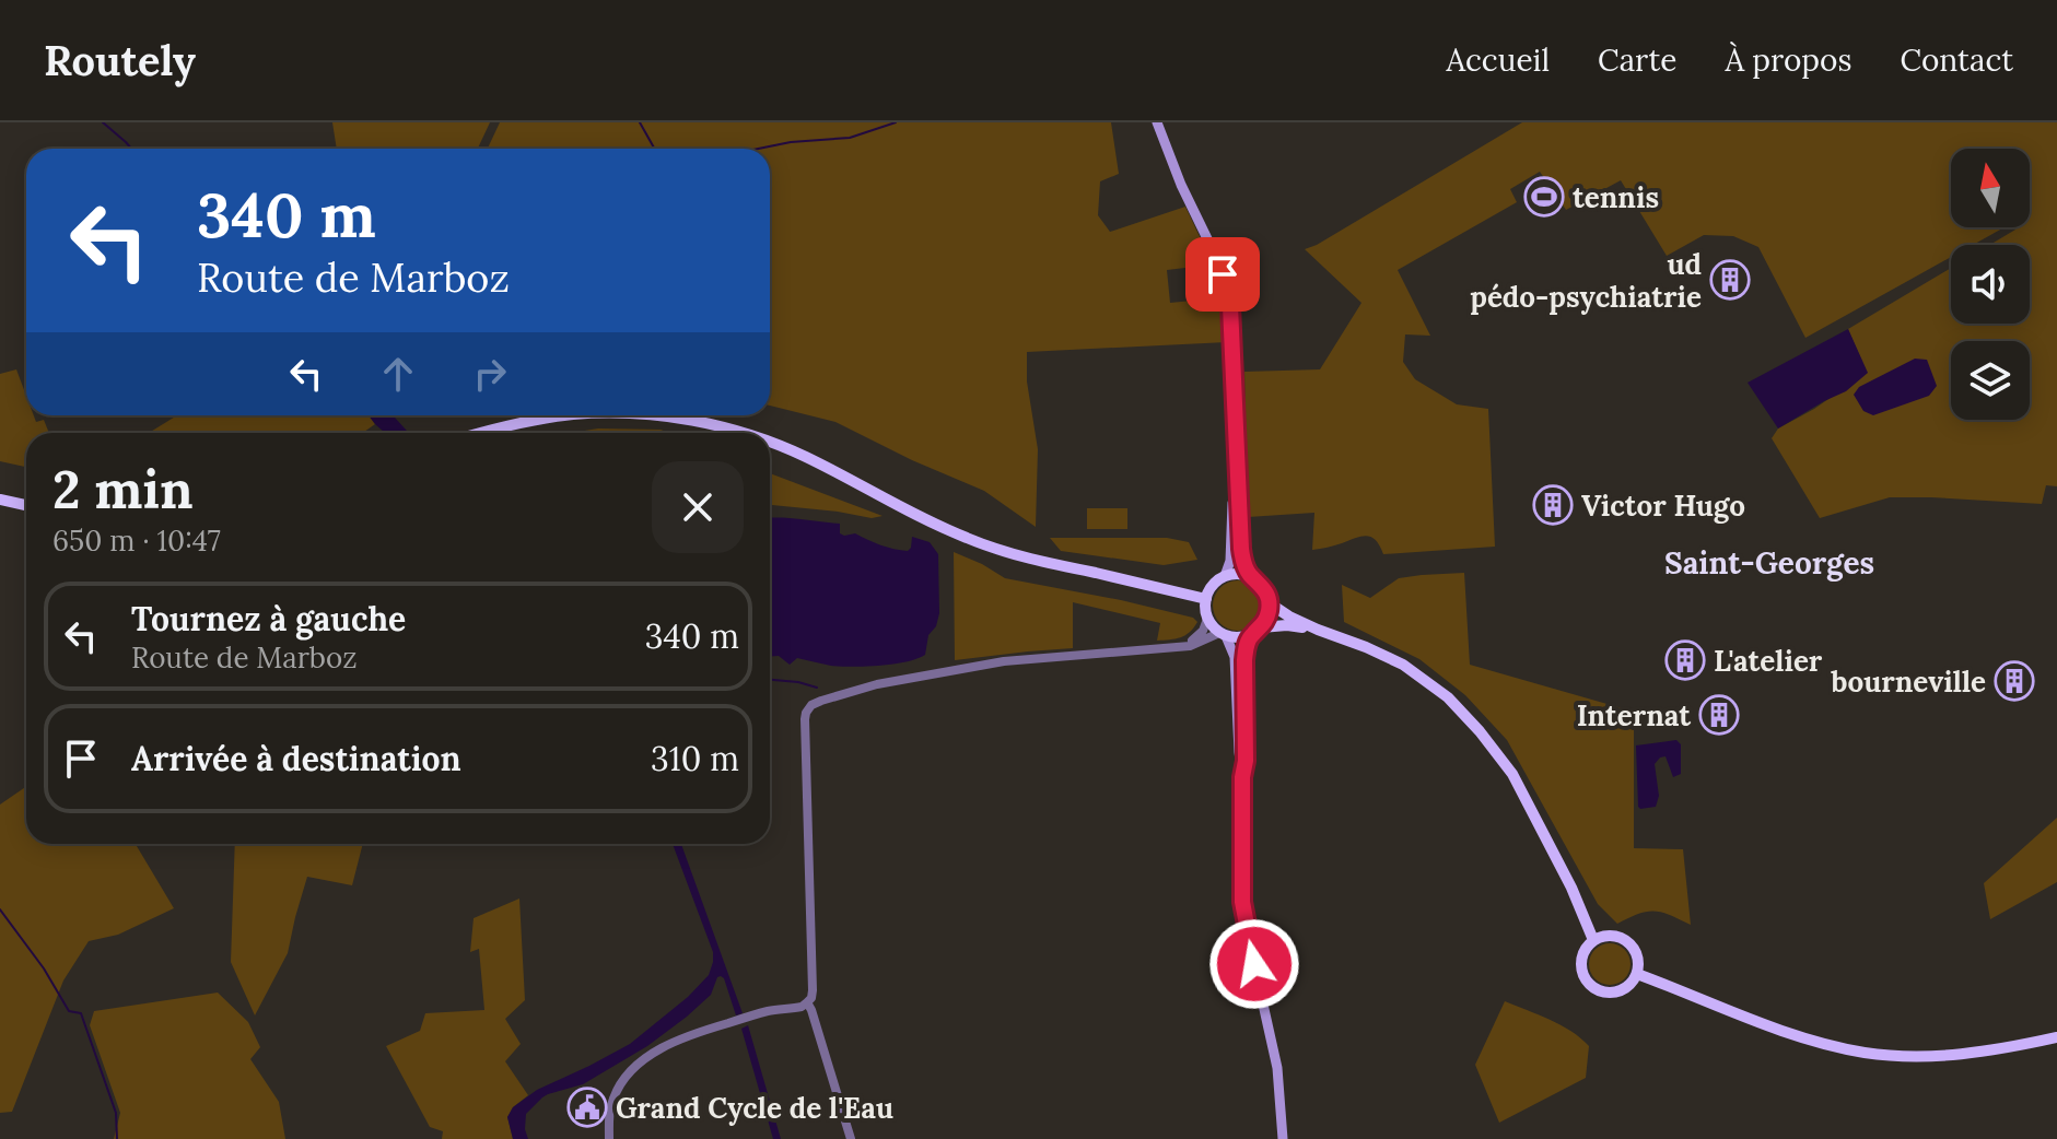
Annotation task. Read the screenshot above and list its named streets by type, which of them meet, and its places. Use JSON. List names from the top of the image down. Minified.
{"districts":["Saint-Georges"],"places":{"sports":["tennis"],"building":["ud pédo-psychiatrie","Victor Hugo","L'atelier","bourneville","Internat"],"public building":["Grand Cycle de l'Eau"]},"north":"top","page":{"header":"Routely","nav":["Accueil","Carte","À propos","Contact"],"turn":["340 m","Route de Marboz"],"heading":["2 min","650 m · 10:47"],"list":[{"name":"Tournez à gauche","note":"Route de Marboz","value":"340 m"},{"name":"Arrivée à destination","value":"310 m"}]}}
